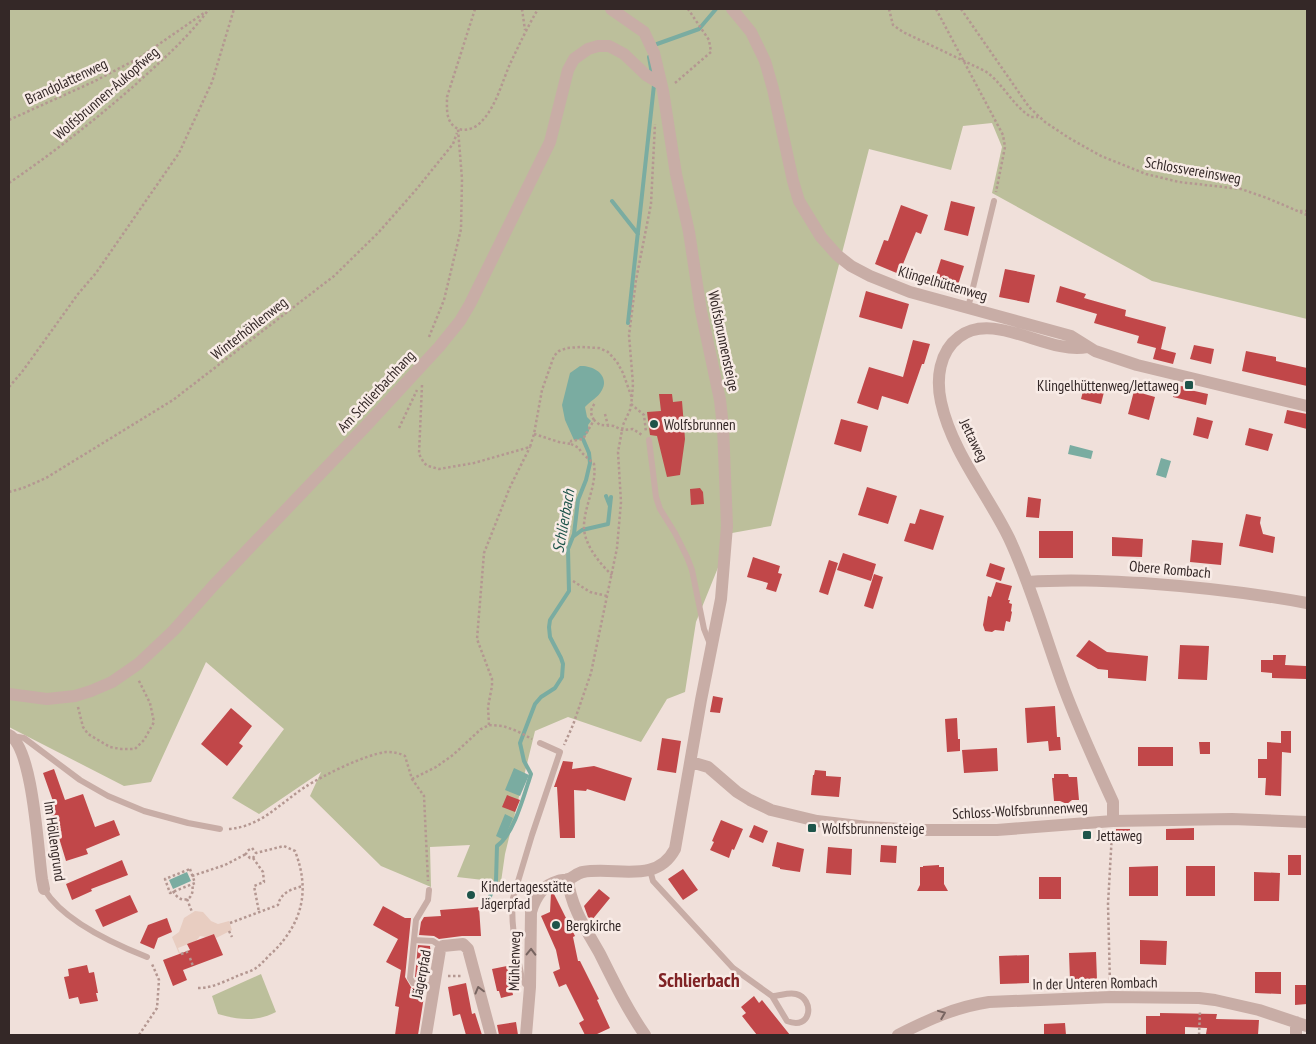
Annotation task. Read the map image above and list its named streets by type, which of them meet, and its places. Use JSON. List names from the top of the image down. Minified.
{"streets":{"street":["Klingelhüttenweg","Wolfsbrunnensteige","Am Schlierbachhang","Jettaweg","Obere Rombach","Schloss-Wolfsbrunnenweg","Im Höllengrund","Mühlenweg","Jägerpfad","In der Unteren Rombach"],"path":["Brandplattenweg","Wolfsbrunnen-Aukopfweg","Schlossvereinsweg","Winterhöhlenweg"]},"crossings":[["Brandplattenweg","Wolfsbrunnen-Aukopfweg"],["Klingelhüttenweg","Jettaweg"],["Wolfsbrunnensteige","Am Schlierbachhang"],["Wolfsbrunnensteige","Schloss-Wolfsbrunnenweg"],["Jettaweg","Obere Rombach"],["Jettaweg","Schloss-Wolfsbrunnenweg"]],"one_way":["Mühlenweg","Jägerpfad","In der Unteren Rombach"],"districts":["Schlierbach"],"water":["Schlierbach"],"places":{"transit":["Klingelhüttenweg/Jettaweg","Wolfsbrunnensteige","Jettaweg"],"other":["Wolfsbrunnen","Kindertagesstätte Jägerpfad","Bergkirche"]}}
